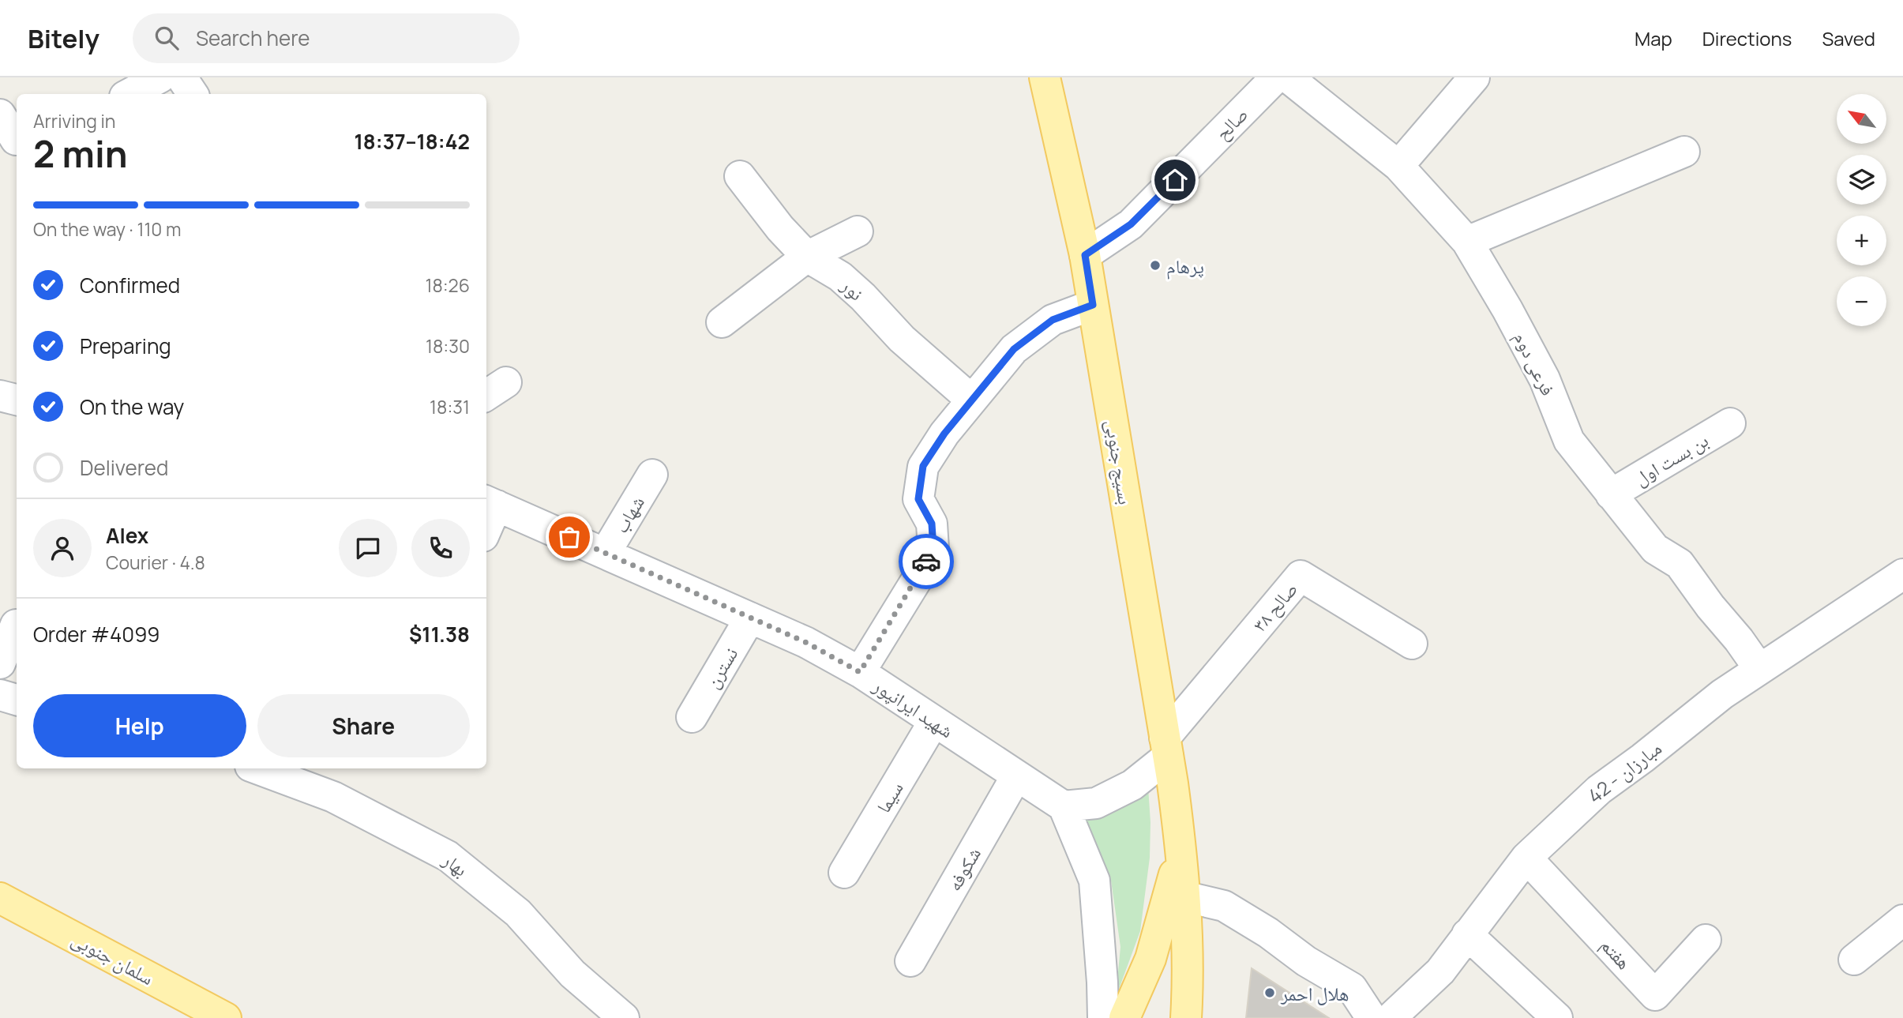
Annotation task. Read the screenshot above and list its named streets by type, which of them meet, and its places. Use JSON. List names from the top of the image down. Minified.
{"streets":{"main road":["بسیج جنوبی","سلمان جنوبی"],"street":["صالح","نور","فرعی دوم","بن بست اول","شهاب","صالح ۳۸","نسترن","شهید ایرانپور","مبارزان - 42","سیما","بهار","شکوفه","هفتم"]},"crossings":[["صالح","بسیج جنوبی"],["فرعی دوم","بن بست اول"],["فرعی دوم","مبارزان - 42"],["بسیج جنوبی","صالح ۳۸"],["شهاب","شهید ایرانپور"],["نسترن","شهید ایرانپور"],["شهید ایرانپور","سیما"],["شهید ایرانپور","شکوفه"],["مبارزان - 42","هفتم"]],"places":["پرهام","هلال احمر"],"north":"top left","page":{"header":"Bitely","search":"Search here","nav":["Map","Directions","Saved"],"map_buttons":["+","−"],"heading":["2 min","Arriving in","18:37–18:42"],"panel":["Alex","Courier · 4.8","Order #4099","$11.38"],"bar":"On the way · 110 m","list":[["Confirmed","18:26"],["Preparing","18:30"],["On the way","18:31"],"Delivered"],"buttons":["Help","Share"]}}
